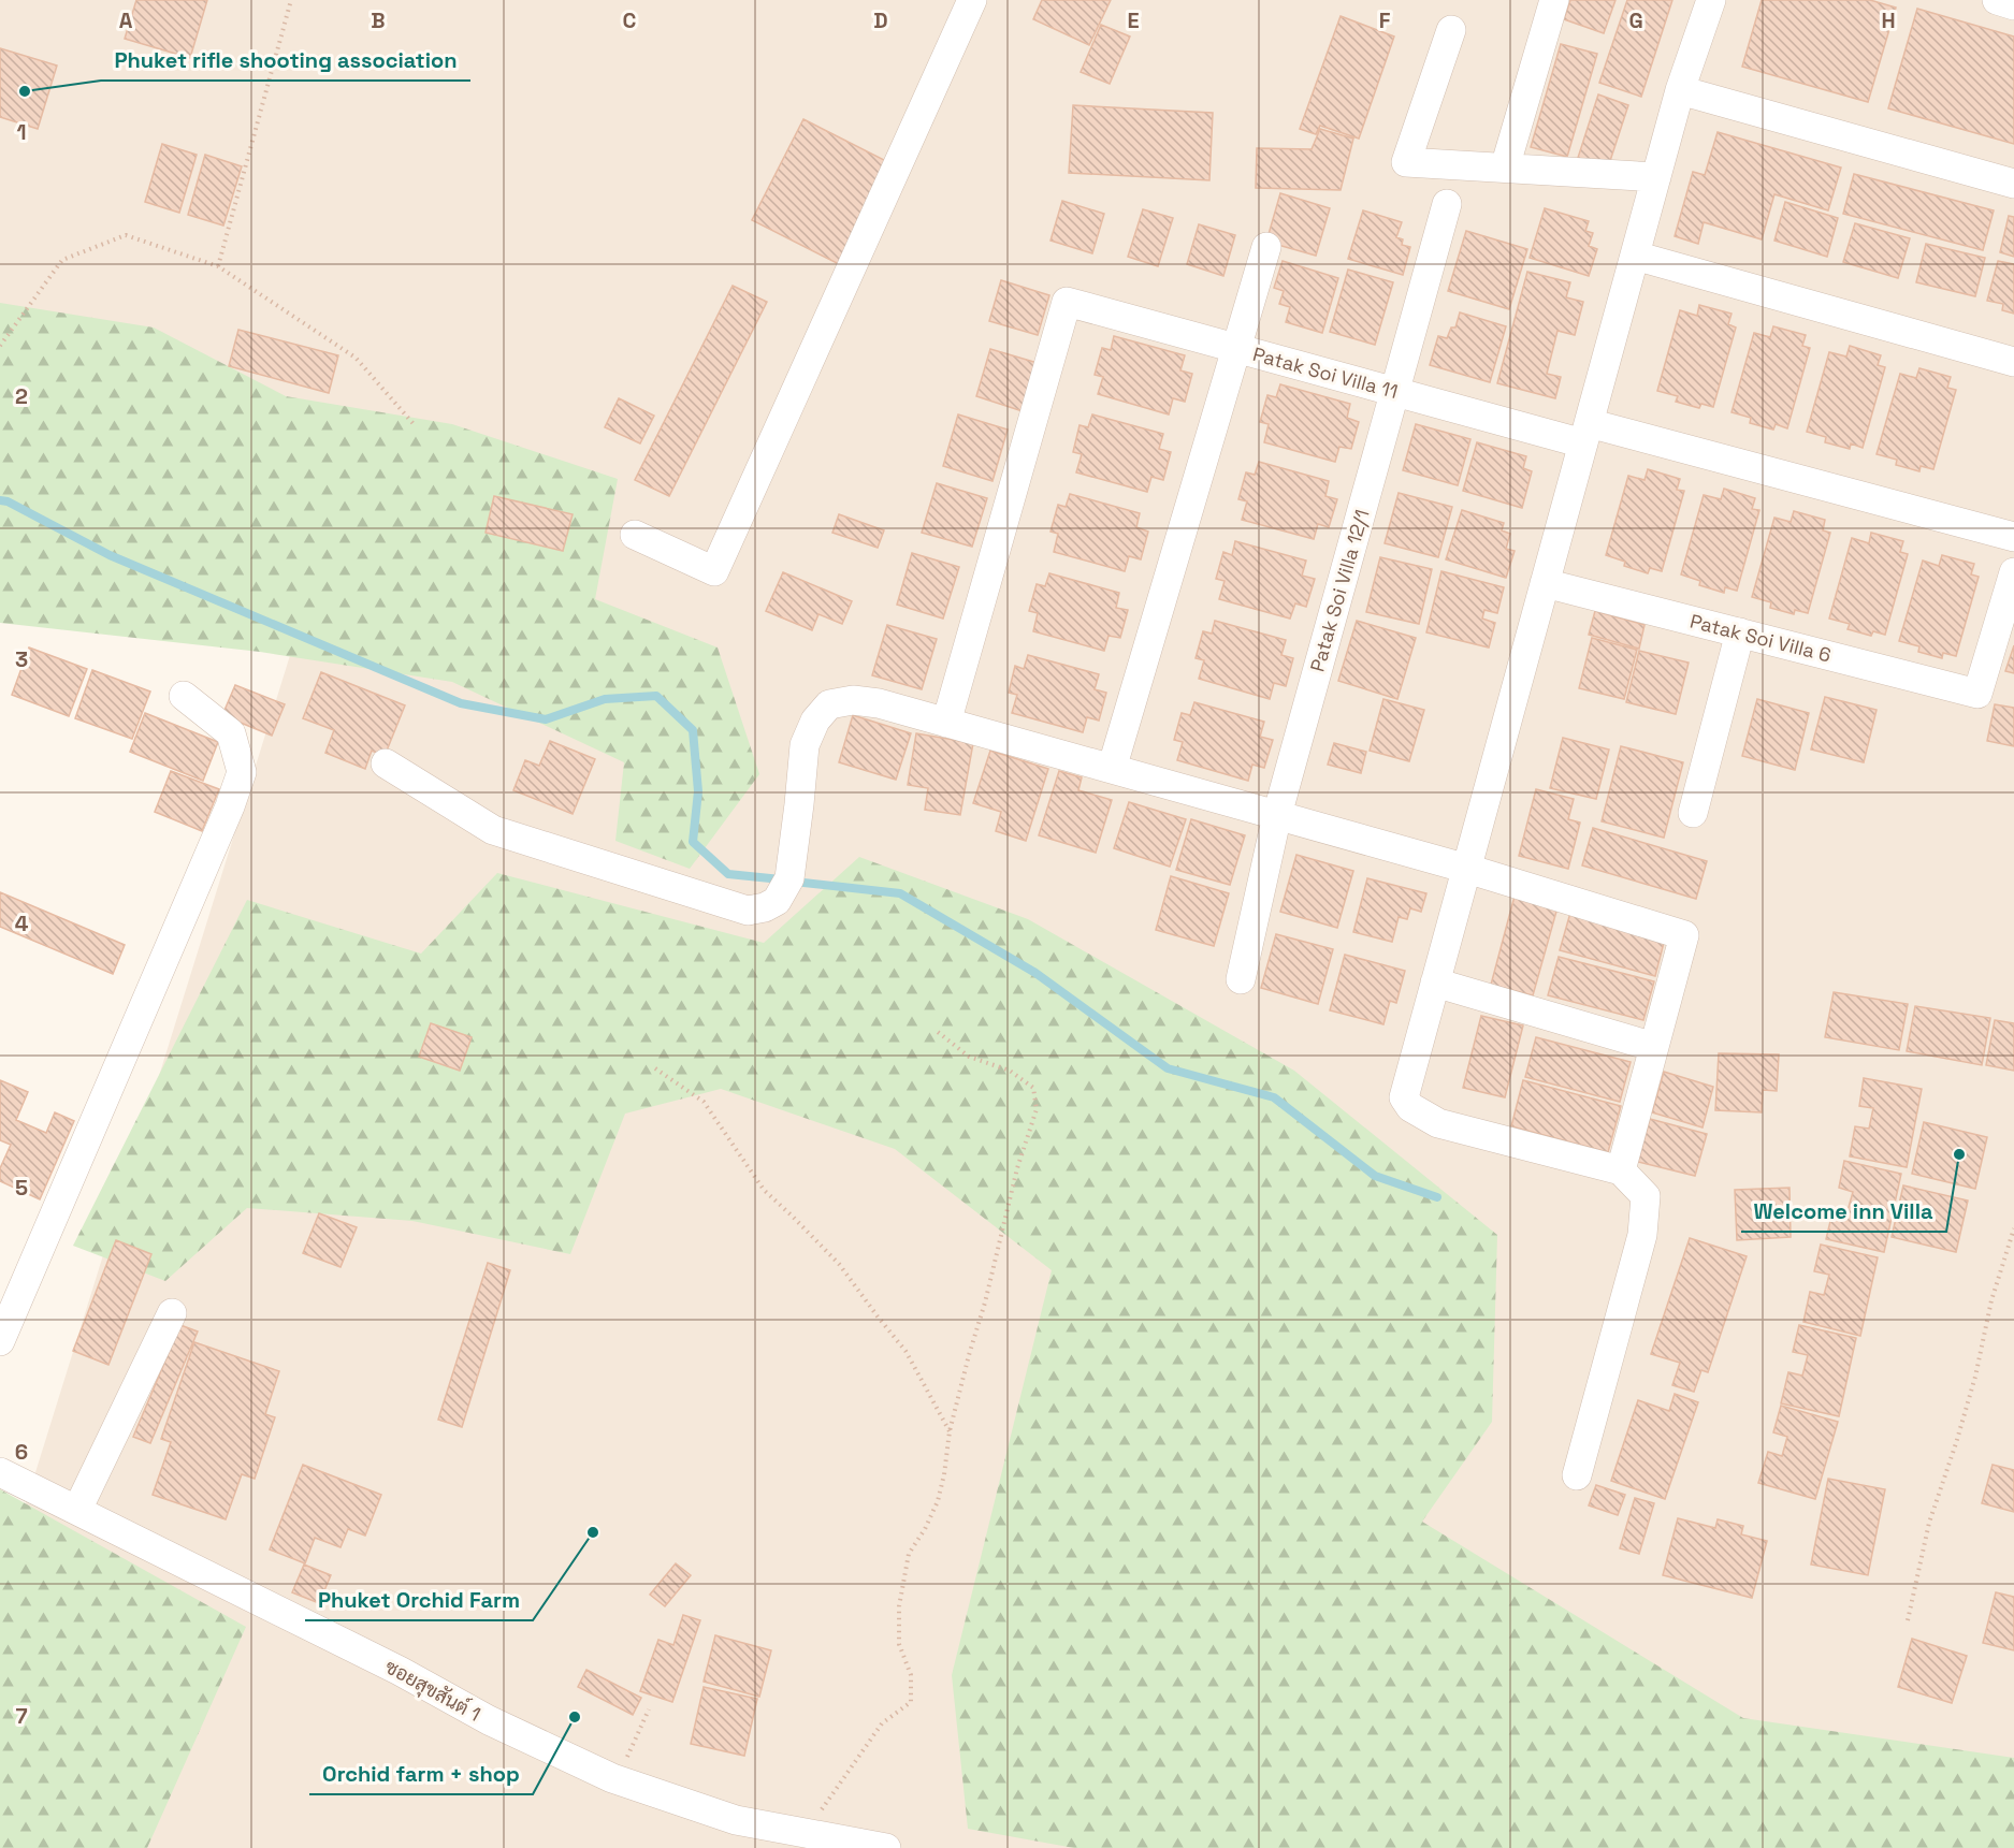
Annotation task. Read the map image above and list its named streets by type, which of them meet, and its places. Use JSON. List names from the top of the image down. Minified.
{"streets":{"street":["Patak Soi Villa 11","Patak Soi Villa 12/1","Patak Soi Villa 6","ซอยสุขสันต์ 1"]},"crossings":[["Patak Soi Villa 11","Patak Soi Villa 12/1"]],"places":["Phuket rifle shooting association","Welcome inn Villa","Phuket Orchid Farm","Orchid farm + shop"],"grid":{"columns":["A","B","C","D","E","F","G","H"],"rows":["1","2","3","4","5","6","7"]}}
